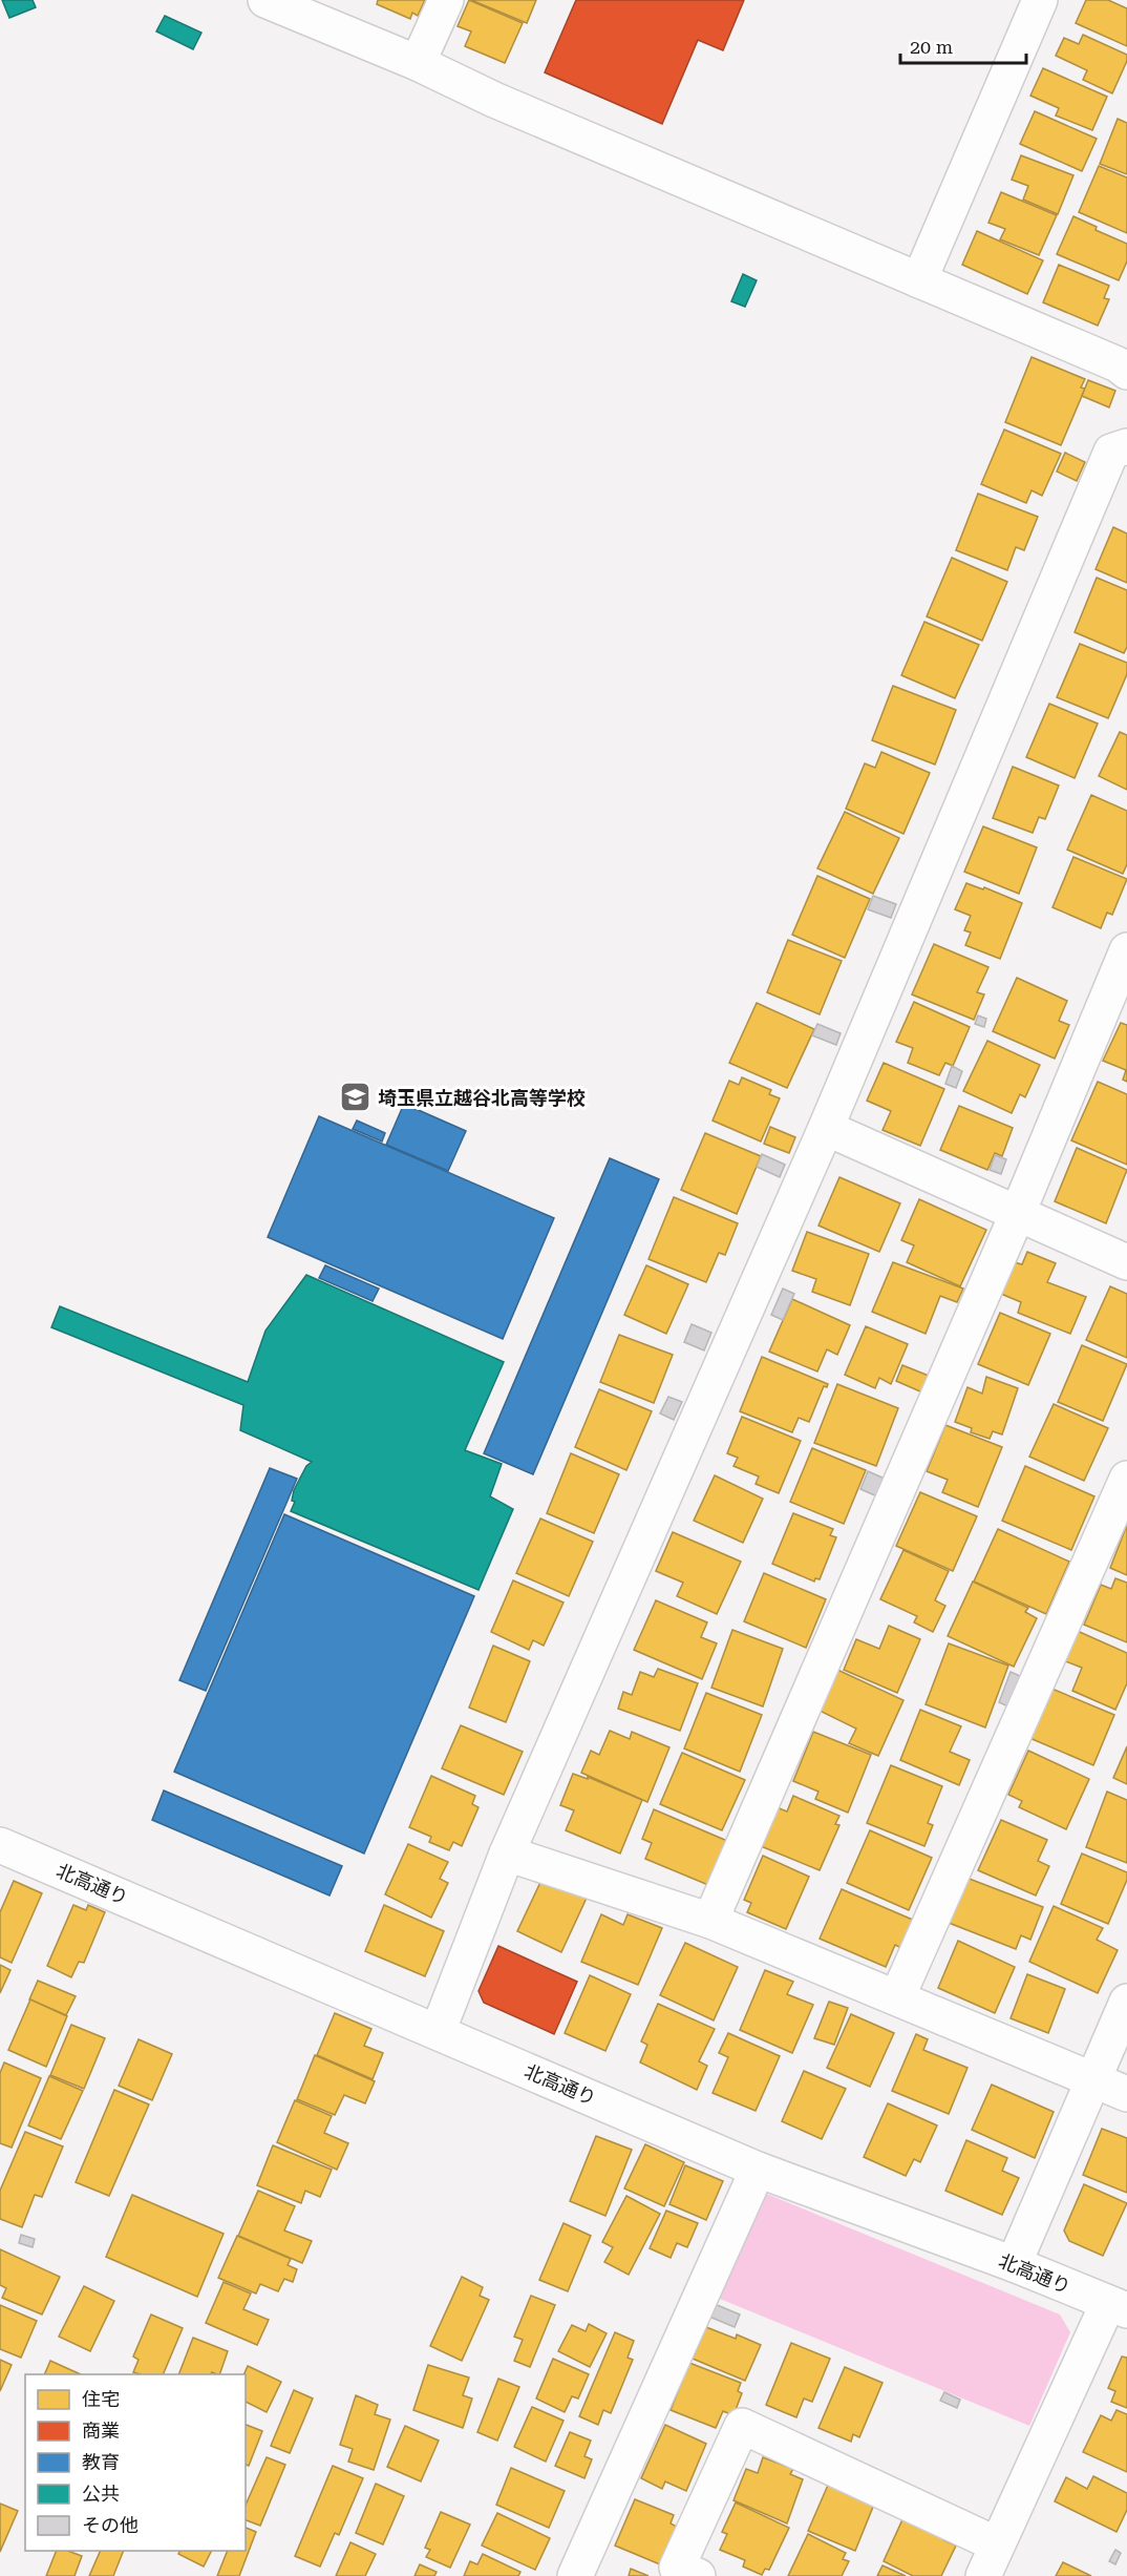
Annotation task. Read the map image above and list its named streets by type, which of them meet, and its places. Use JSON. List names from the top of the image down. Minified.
{"streets":{"street":["北高通り"]},"places":{"school or university":["埼玉県立越谷北高等学校"]},"legend":["住宅","商業","教育","公共","その他"],"scale_bar":"20 m"}
